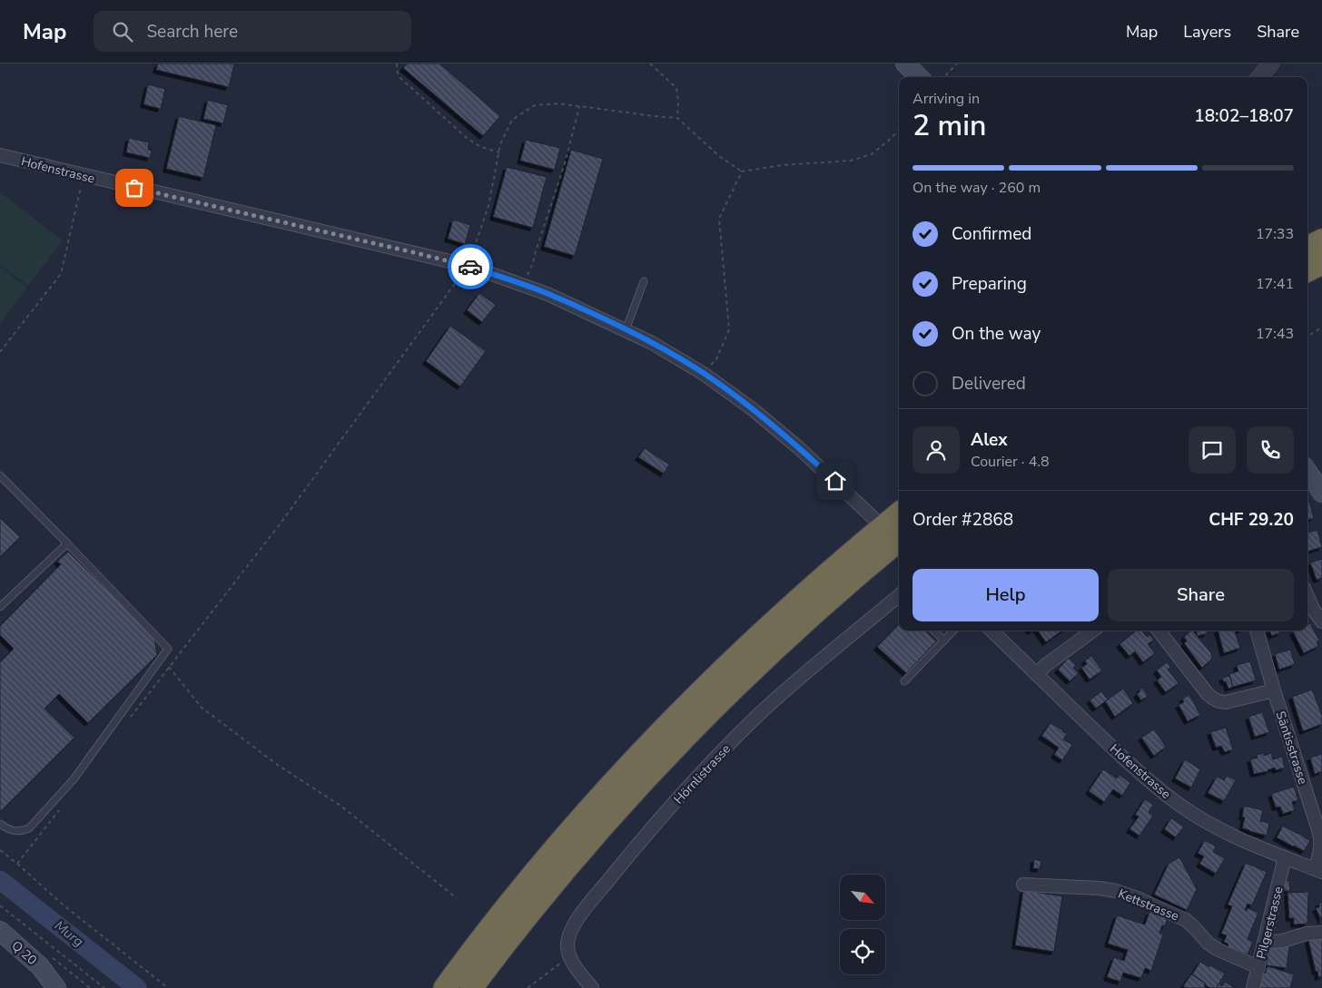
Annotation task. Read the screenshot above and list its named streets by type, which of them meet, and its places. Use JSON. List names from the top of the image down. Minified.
{"streets":{"main road":["Q 20"],"street":["Hofenstrasse","Säntisstrasse","Hörnlistrasse","Kettstrasse","Pilgerstrasse"]},"crossings":[["Hofenstrasse","Säntisstrasse"],["Hofenstrasse","Pilgerstrasse"],["Kettstrasse","Pilgerstrasse"]],"water":["Murg"],"north":"bottom right","page":{"header":"Map","search":"Search here","nav":["Map","Layers","Share"],"heading":["2 min","Arriving in","18:02–18:07"],"panel":["Alex","Courier · 4.8","Order #2868","CHF 29.20"],"bar":"On the way · 260 m","list":[["Confirmed","17:33"],["Preparing","17:41"],["On the way","17:43"],"Delivered"],"buttons":["Help","Share"]}}
